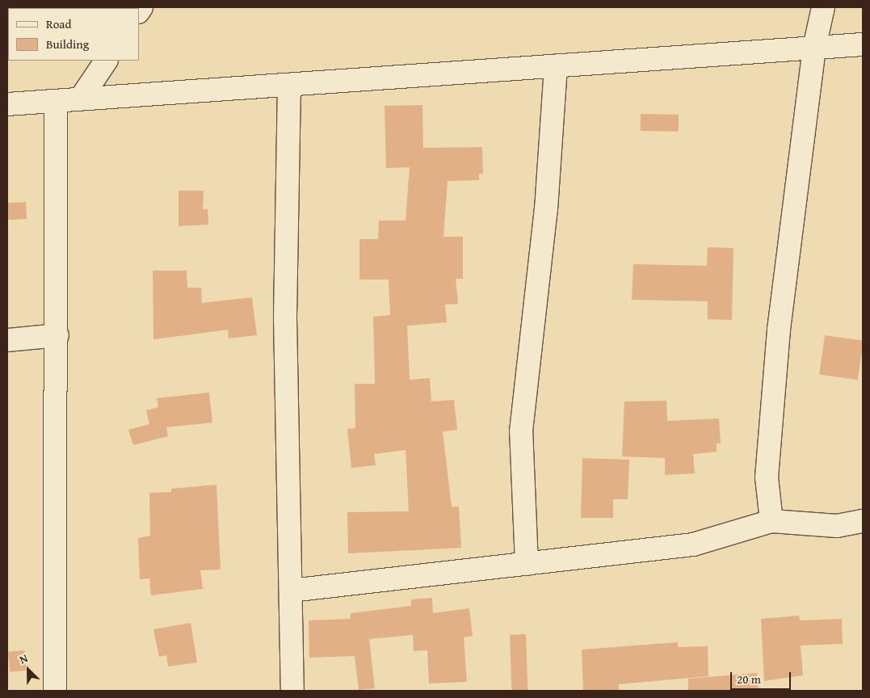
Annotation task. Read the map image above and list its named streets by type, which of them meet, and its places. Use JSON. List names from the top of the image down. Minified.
{"legend":["Road","Building"],"scale_bar":"20 m","north":"top left"}
